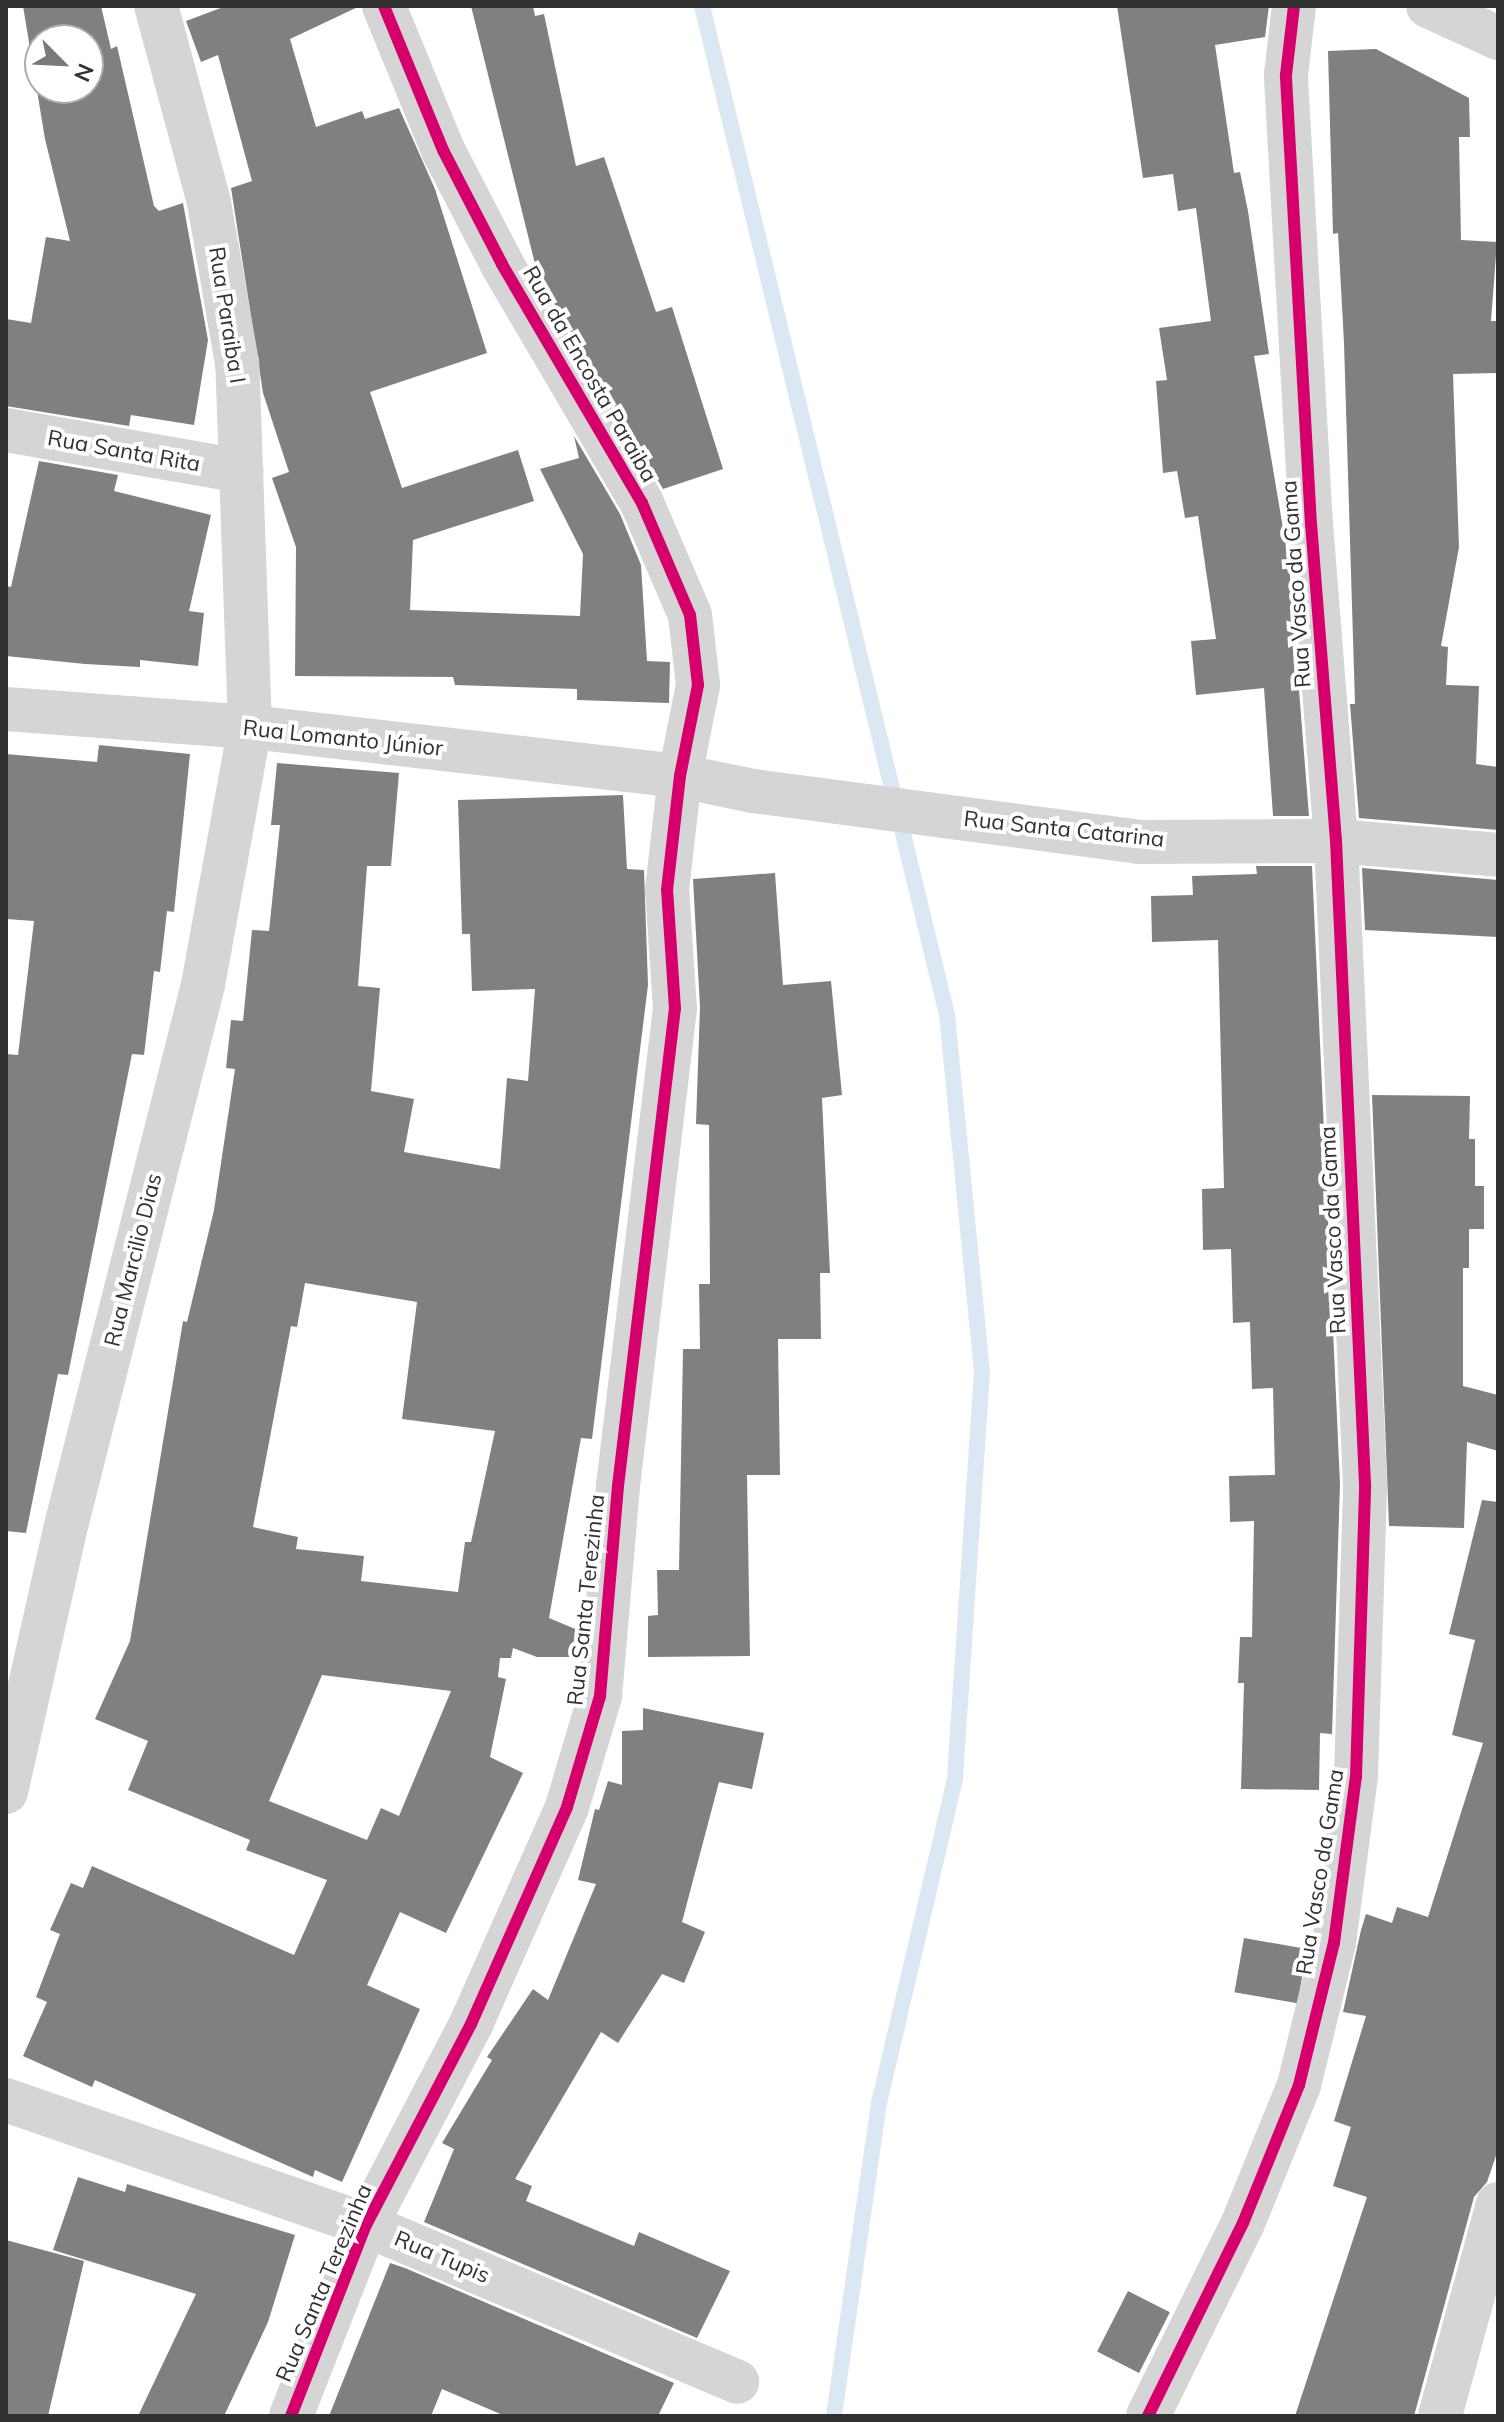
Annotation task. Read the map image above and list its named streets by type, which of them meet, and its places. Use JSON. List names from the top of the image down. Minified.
{"streets":{"street":["Rua Paraiba I","Rua da Encosta Paraiba","Rua Santa Rita","Rua Vasco da Gama","Rua Lomanto Júnior","Rua Santa Catarina","Rua Marcilio Dias","Rua Santa Terezinha","Rua Tupis"]},"crossings":[["Rua Paraiba I","Rua Santa Rita"],["Rua Paraiba I","Rua Lomanto Júnior"],["Rua Paraiba I","Rua Marcilio Dias"],["Rua da Encosta Paraiba","Rua Lomanto Júnior"],["Rua da Encosta Paraiba","Rua Santa Catarina"],["Rua da Encosta Paraiba","Rua Santa Terezinha"],["Rua Vasco da Gama","Rua Santa Catarina"],["Rua Lomanto Júnior","Rua Santa Catarina"],["Rua Lomanto Júnior","Rua Marcilio Dias"],["Rua Lomanto Júnior","Rua Santa Terezinha"],["Rua Santa Catarina","Rua Santa Terezinha"],["Rua Santa Terezinha","Rua Tupis"]],"north":"bottom right"}
